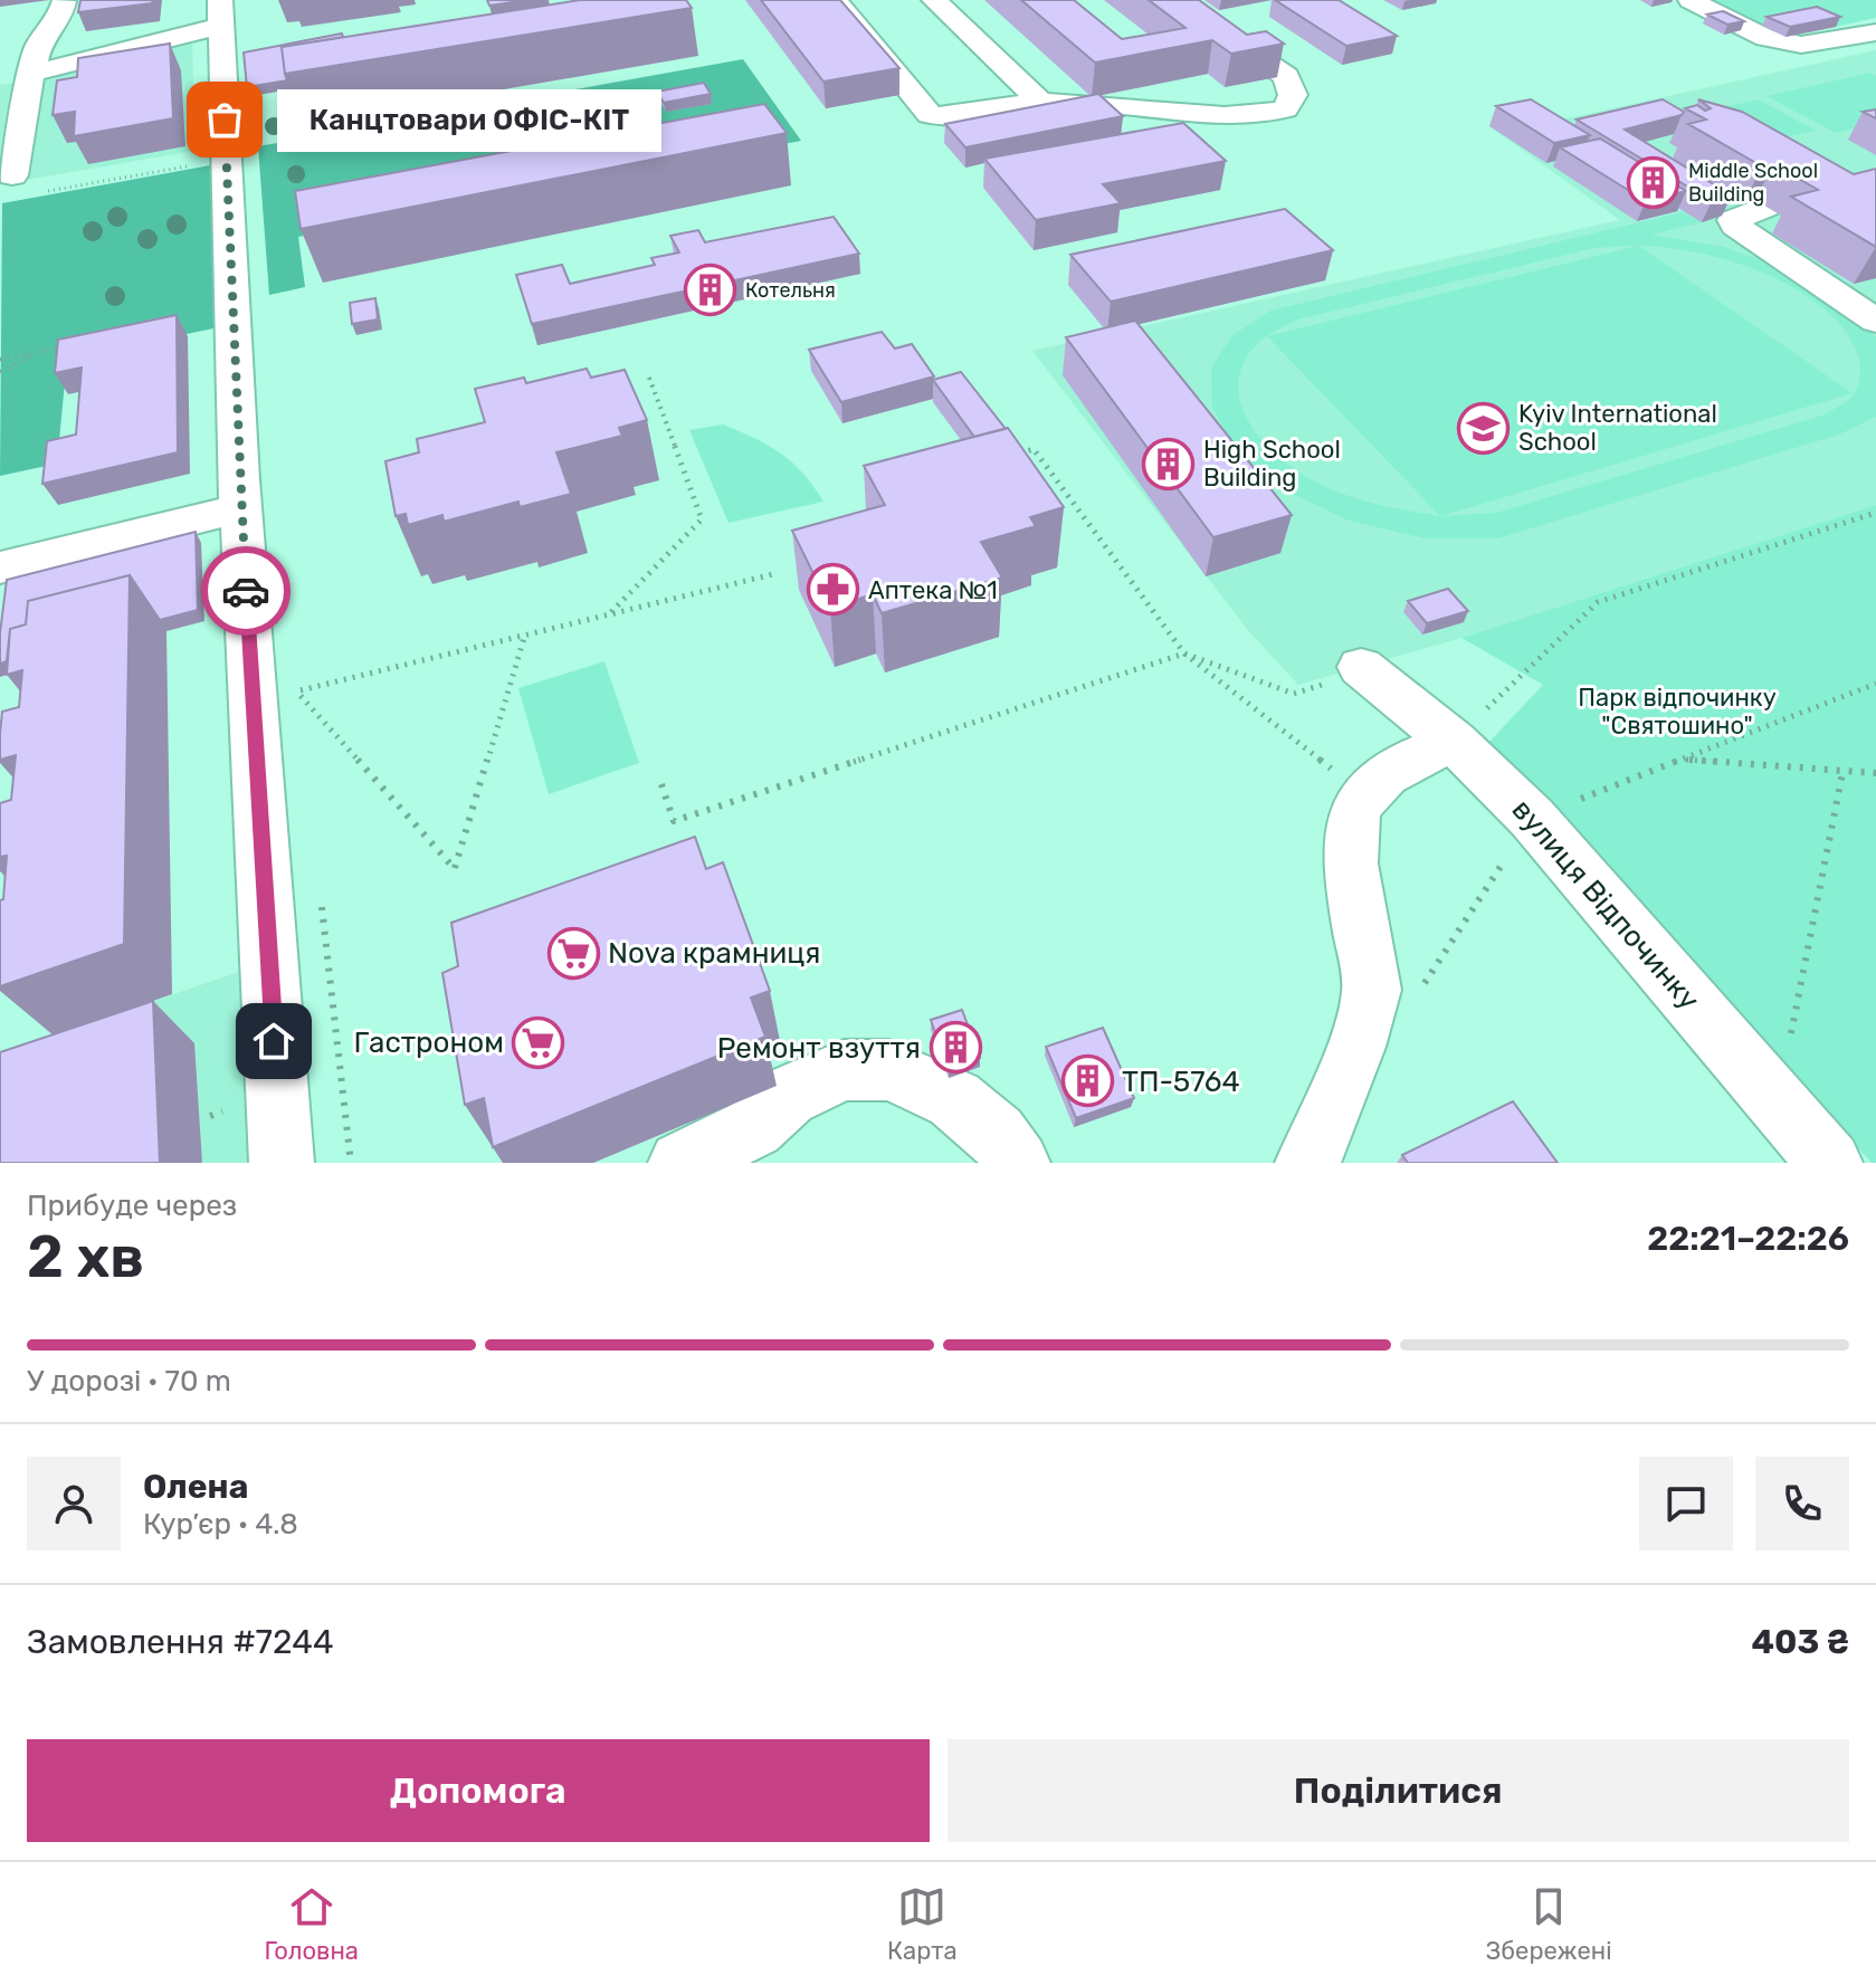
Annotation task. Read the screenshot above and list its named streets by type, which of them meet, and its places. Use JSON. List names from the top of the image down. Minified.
{"streets":{"street":["вулиця Відпочинку"]},"parks":["Парк відпочинку \"Святошино\""],"places":{"other":["Канцтовари ОФІС-КІТ"],"building":["Middle School Building","Котельня","High School Building","Ремонт взуття","ТП-5764"],"school or university":["Kyiv International School"],"pharmacy":["Аптека №1"],"supermarket":["Nova крамниця","Гастроном"]},"page":{"bubble":"Канцтовари ОФІС-КІТ","heading":["2 хв","Прибуде через","22:21–22:26"],"panel":["Олена","Кур’єр · 4.8","Замовлення #7244","403 ₴"],"bar":"У дорозі · 70 m","buttons":["Допомога","Поділитися"],"tabs":["Головна","Карта","Збережені"]}}
